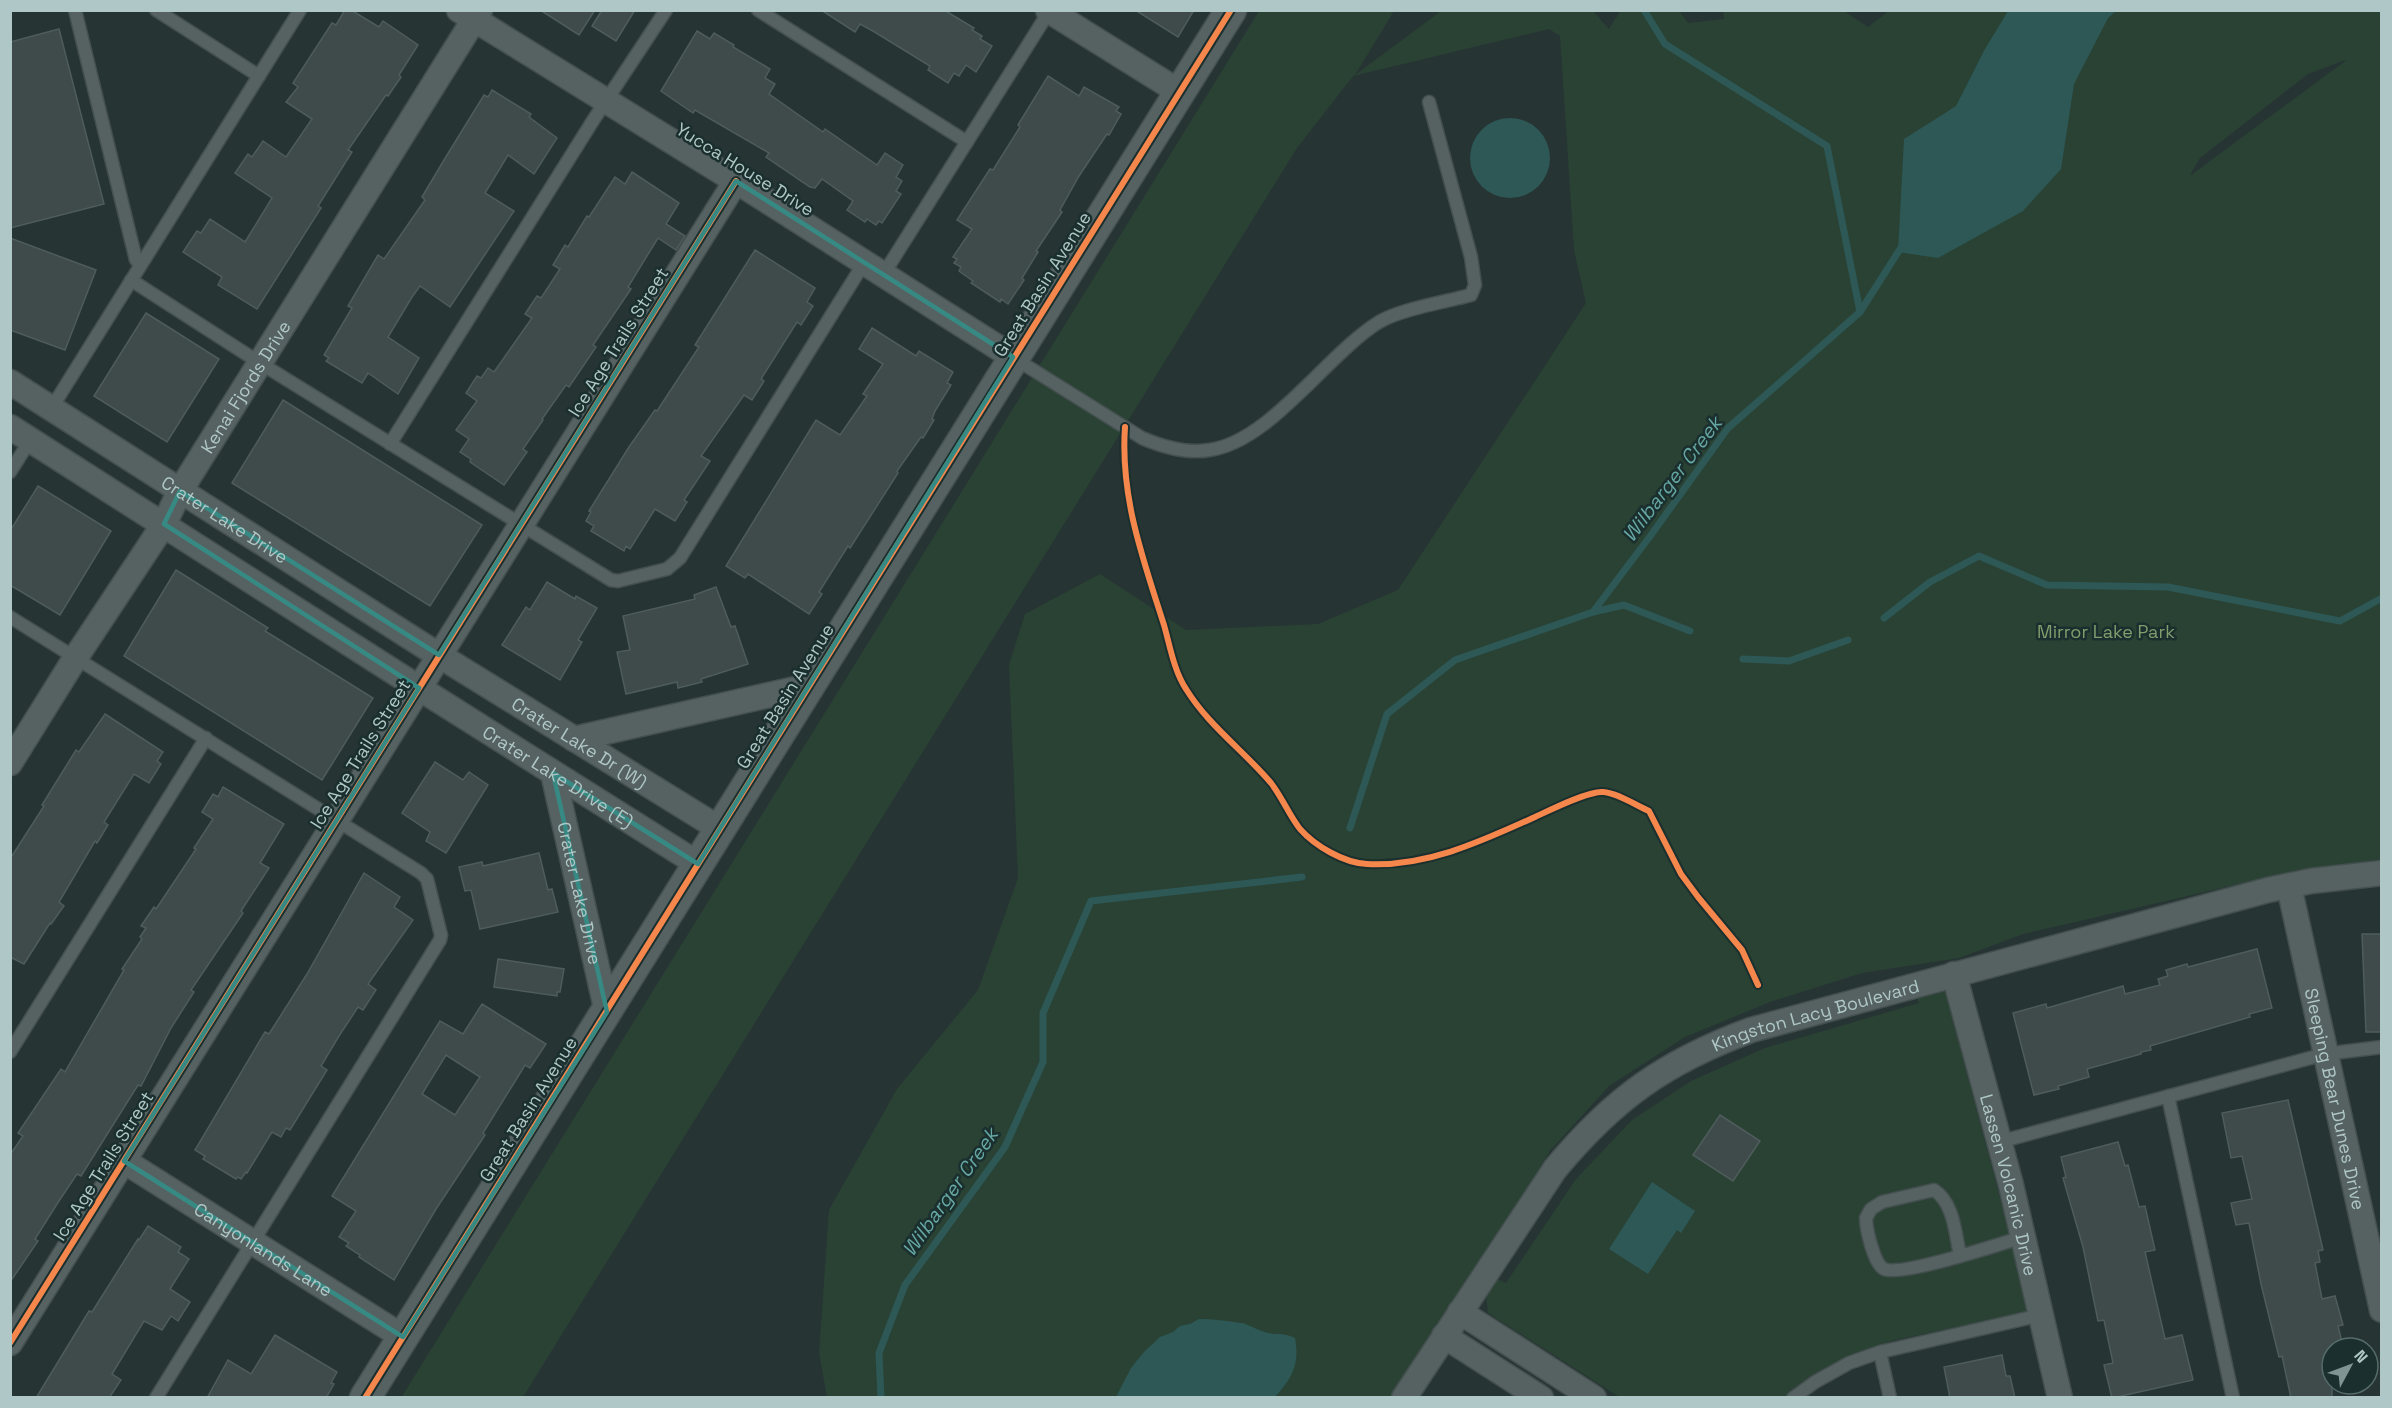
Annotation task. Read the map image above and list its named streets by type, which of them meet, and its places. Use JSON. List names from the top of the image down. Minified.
{"streets":{"street":["Yucca House Drive","Great Basin Avenue","Ice Age Trails Street","Kenai Fjords Drive","Crater Lake Drive","Crater Lake Dr (W)","Crater Lake Drive (E)","Kingston Lacy Boulevard","Sleeping Bear Dunes Drive","Lassen Volcanic Drive","Canyonlands Lane"]},"crossings":[["Yucca House Drive","Great Basin Avenue"],["Yucca House Drive","Ice Age Trails Street"],["Yucca House Drive","Kenai Fjords Drive"],["Great Basin Avenue","Crater Lake Drive"],["Great Basin Avenue","Crater Lake Dr (W)"],["Great Basin Avenue","Crater Lake Drive (E)"],["Great Basin Avenue","Canyonlands Lane"],["Ice Age Trails Street","Crater Lake Drive"],["Ice Age Trails Street","Crater Lake Dr (W)"],["Ice Age Trails Street","Crater Lake Drive (E)"],["Ice Age Trails Street","Canyonlands Lane"],["Kenai Fjords Drive","Crater Lake Drive"],["Crater Lake Drive","Crater Lake Dr (W)"],["Crater Lake Drive","Crater Lake Drive (E)"],["Kingston Lacy Boulevard","Sleeping Bear Dunes Drive"],["Kingston Lacy Boulevard","Lassen Volcanic Drive"]],"water":["Wilbarger Creek"],"parks":["Mirror Lake Park"],"north":"top right"}
